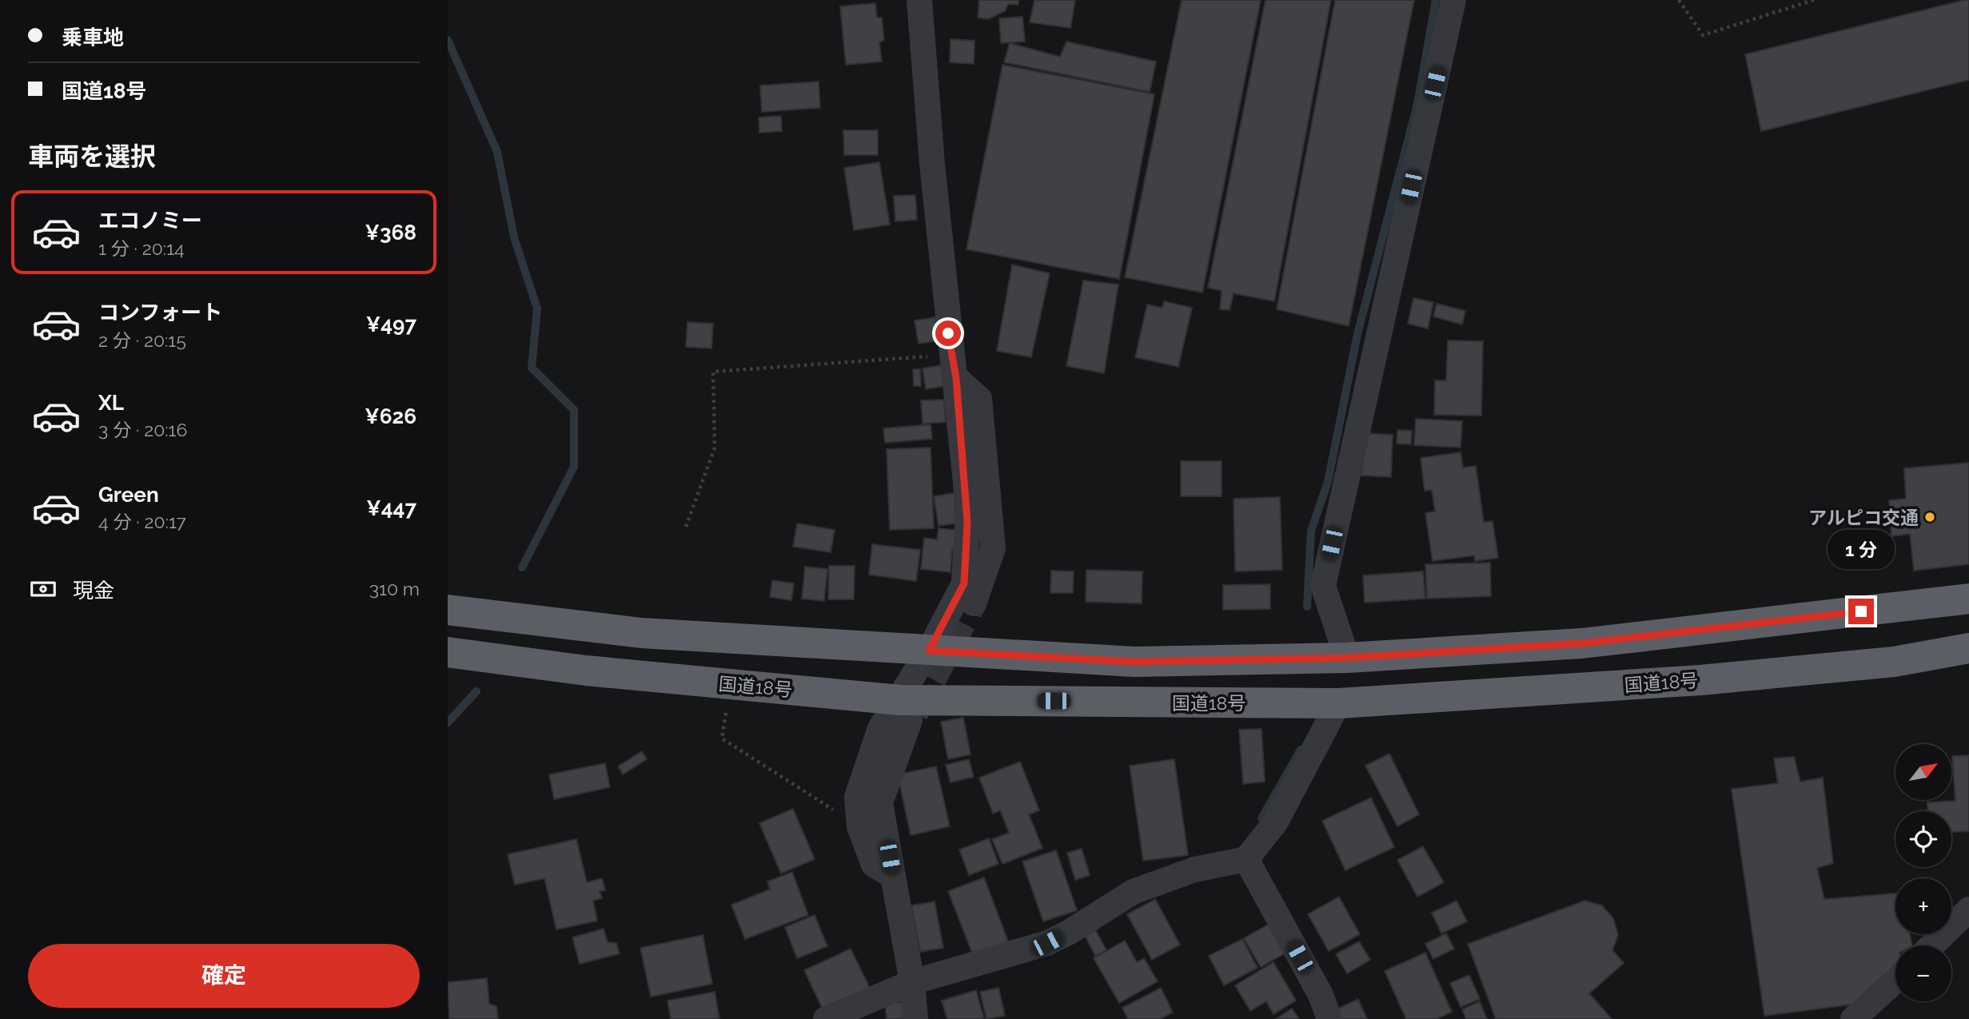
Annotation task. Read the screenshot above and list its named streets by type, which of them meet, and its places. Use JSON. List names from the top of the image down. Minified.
{"streets":{"highway":["国道18号"]},"places":["アルピコ交通"],"north":"top right","page":{"banner":["乗車地","国道18号"],"heading":"車両を選択","list":[{"name":"エコノミー","note":"1 分 · 20:14","value":"¥368"},{"name":"コンフォート","note":"2 分 · 20:15","value":"¥497"},{"name":"XL","note":"3 分 · 20:16","value":"¥626"},{"name":"Green","note":"4 分 · 20:17","value":"¥447"}],"bubble":"1 分","pay":["現金","310 m"],"map_buttons":["+","−"],"buttons":"確定"}}
